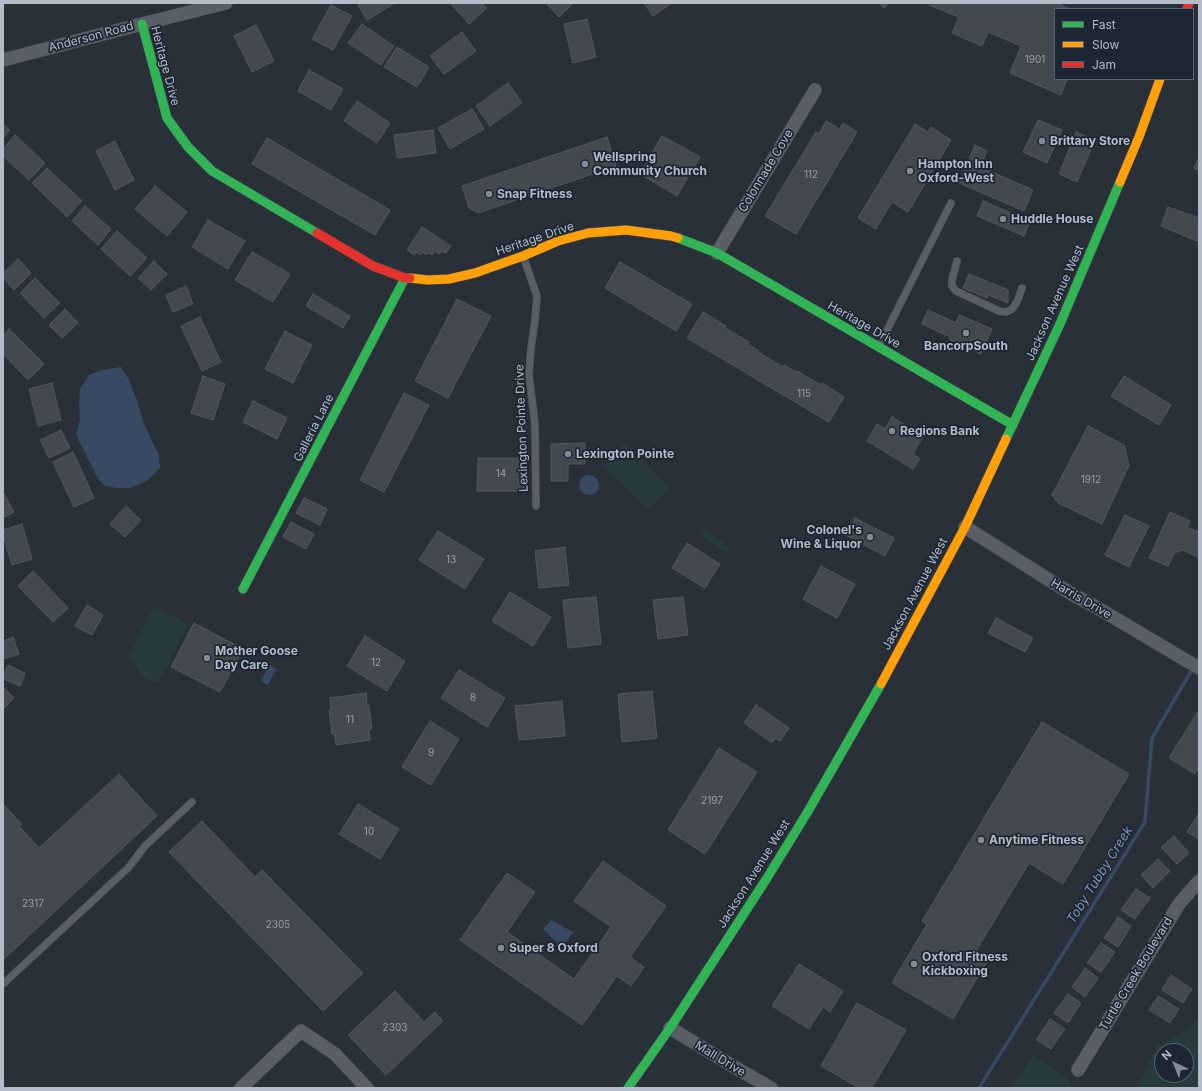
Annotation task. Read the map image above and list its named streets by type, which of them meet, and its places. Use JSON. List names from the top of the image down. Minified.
{"streets":{"street":["Anderson Road","Heritage Drive","Colonnade Cove","Jackson Avenue West","Galleria Lane","Harris Drive","Turtle Creek Boulevard","Mall Drive"],"lane":["Lexington Pointe Drive"]},"crossings":[["Anderson Road","Heritage Drive"],["Heritage Drive","Colonnade Cove"],["Heritage Drive","Jackson Avenue West"],["Heritage Drive","Galleria Lane"],["Heritage Drive","Lexington Pointe Drive"],["Jackson Avenue West","Harris Drive"],["Jackson Avenue West","Mall Drive"]],"water":["Toby Tubby Creek"],"places":["Brittany Store","Wellspring Community Church","Hampton Inn Oxford-West","Snap Fitness","Huddle House","BancorpSouth","Regions Bank","Lexington Pointe","Colonel's Wine & Liquor","Mother Goose Day Care","Anytime Fitness","Super 8 Oxford","Oxford Fitness Kickboxing"],"house_numbers":["1901","112","115","14","1912","13","12","8","11","9","2197","10","2317","2305","2303"],"legend":["Fast","Slow","Jam"],"north":"top left"}
